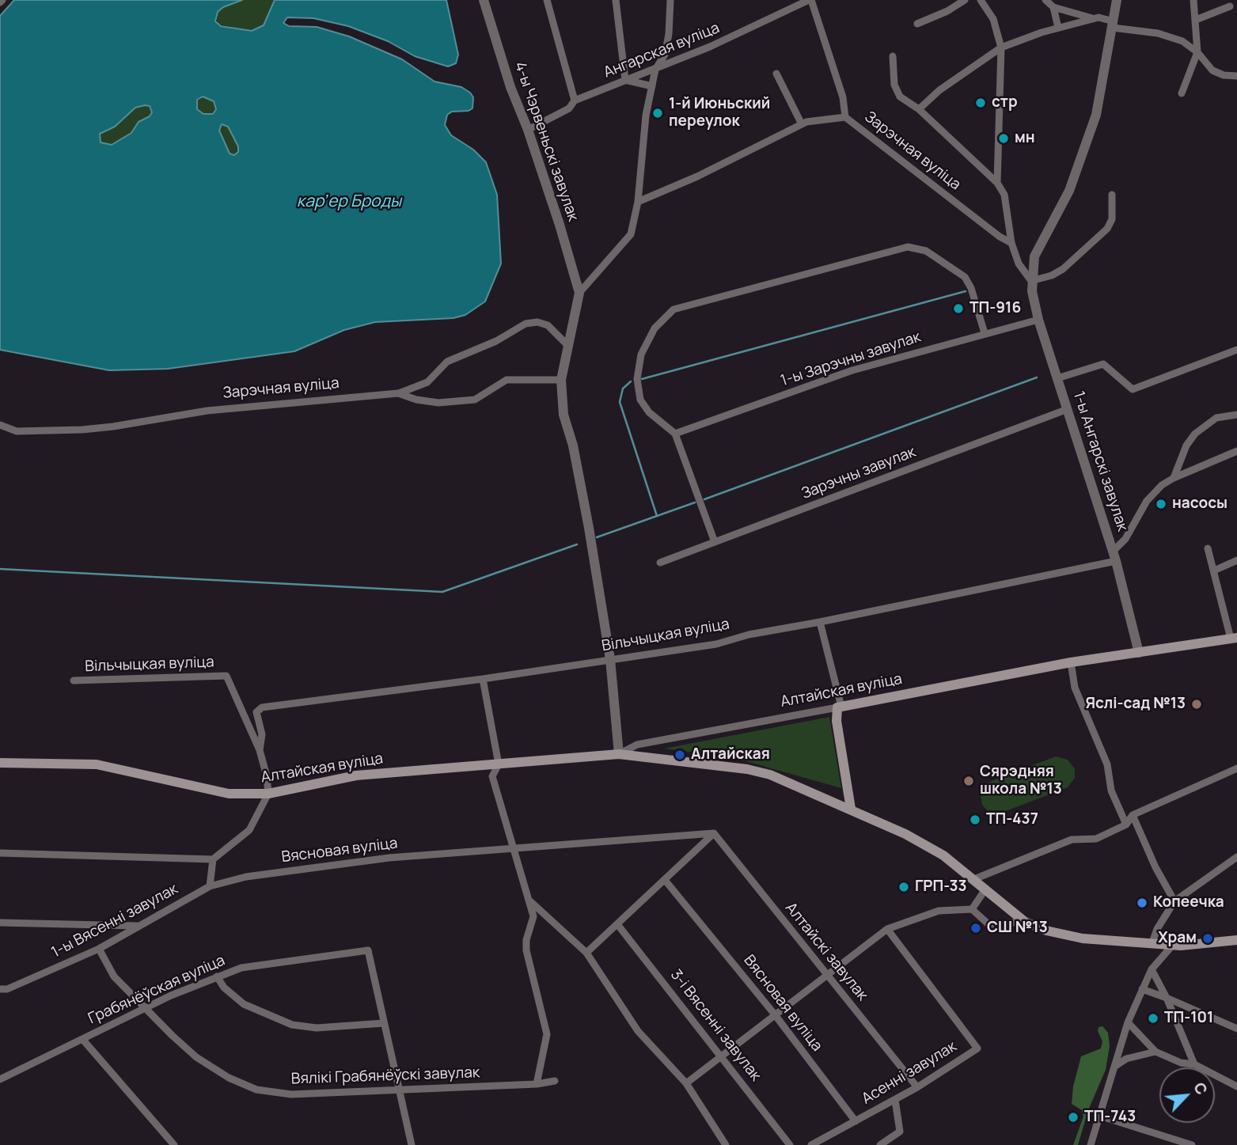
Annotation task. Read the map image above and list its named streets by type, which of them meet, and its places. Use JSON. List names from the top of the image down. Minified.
{"streets":{"main road":["Алтайская вуліца"],"street":["Ангарская вуліца","4-ы Чэрвеньскі завулак","Зарэчная вуліца","1-ы Зарэчны завулак","1-ы Ангарскі завулак","Зарэчны завулак","Вільчыцкая вуліца","Вясновая вуліца","1-ы Вясенні завулак","Алтайскі завулак","Грабянёўская вуліца","3-і Вясенні завулак","Асенні завулак","Вялікі Грабянёўскі завулак"]},"crossings":[["Ангарская вуліца","4-ы Чэрвеньскі завулак"],["Зарэчная вуліца","1-ы Ангарскі завулак"],["1-ы Зарэчны завулак","1-ы Ангарскі завулак"],["1-ы Ангарскі завулак","Зарэчны завулак"],["1-ы Ангарскі завулак","Вільчыцкая вуліца"],["1-ы Ангарскі завулак","Алтайская вуліца"],["Вясновая вуліца","1-ы Вясенні завулак"],["Вясновая вуліца","Алтайскі завулак"],["Вясновая вуліца","Асенні завулак"],["1-ы Вясенні завулак","Вялікі Грабянёўскі завулак"],["Алтайскі завулак","Асенні завулак"],["Грабянёўская вуліца","Вялікі Грабянёўскі завулак"]],"water":["карʼер Броды"],"places":["стр","1-й Июньский переулок","мн","ТП-916","насосы","Яслі-сад №13","Алтайская","Сярэдняя школа №13","ТП-437","ГРП-33","Копеечка","СШ №13","Храм","ТП-101","ТП-743"],"north":"top right"}
